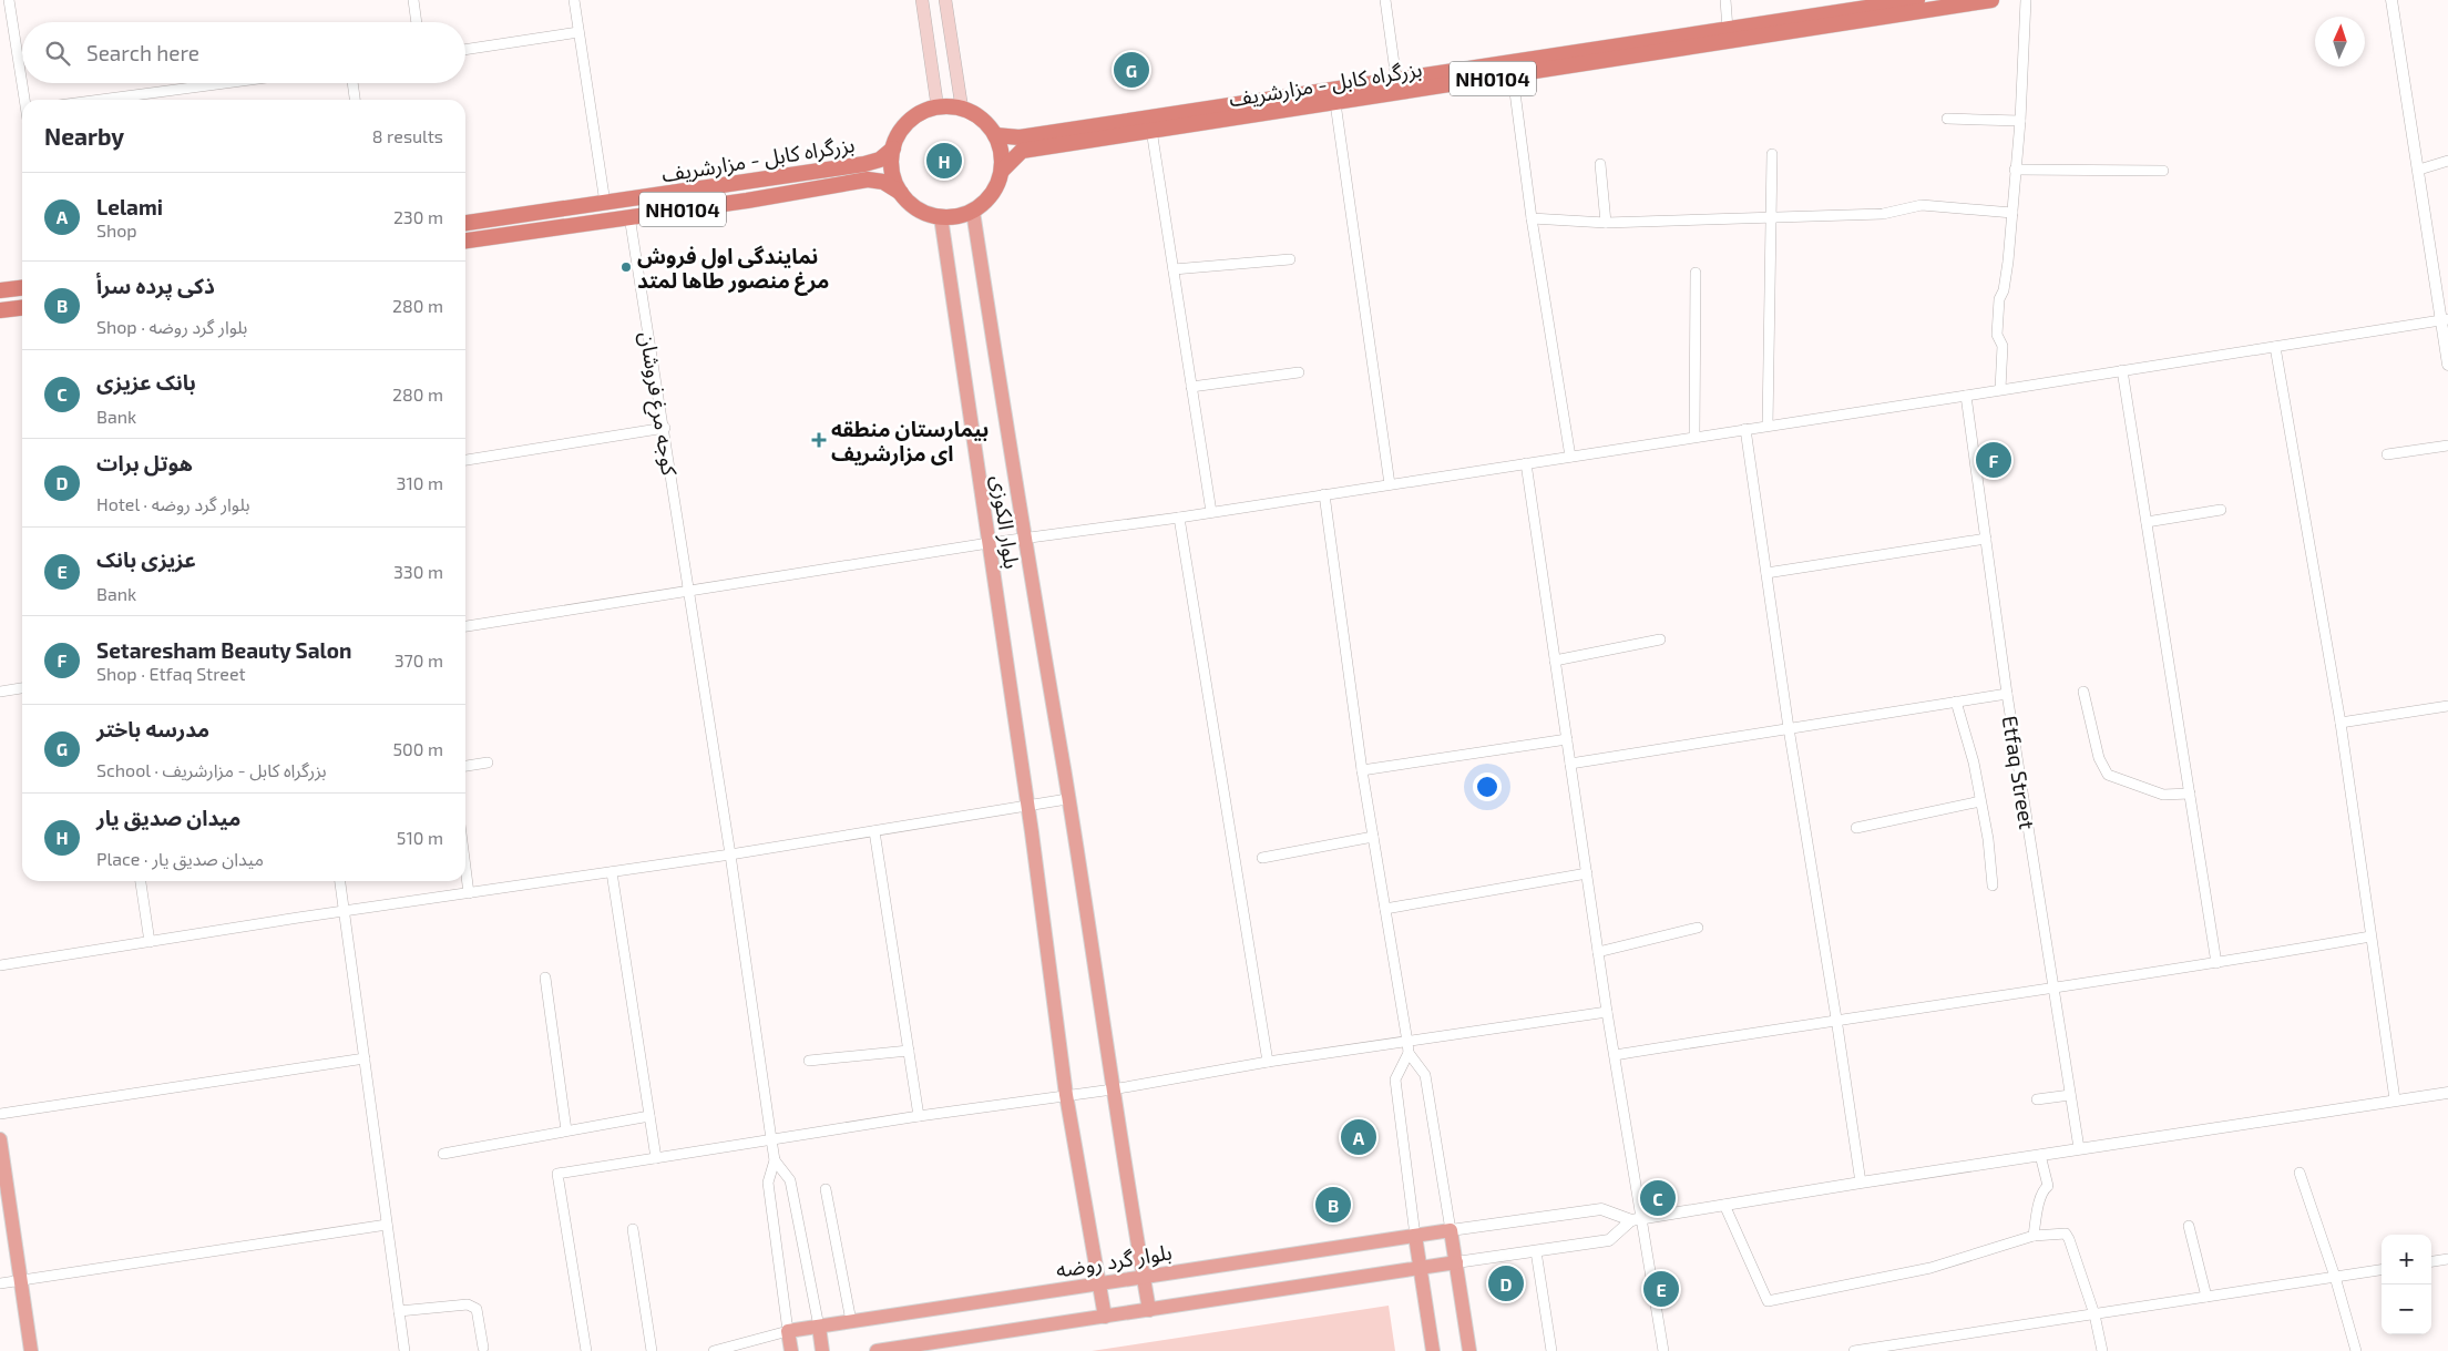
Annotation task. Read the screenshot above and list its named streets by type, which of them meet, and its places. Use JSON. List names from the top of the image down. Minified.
{"streets":{"highway":["NH0104","بزرگراه کابل - مزارشریف"],"main road":["بلوار الکوزی","بلوار گرد روضه"],"street":["كوجه مرغ فروشان","Etfaq Street"]},"crossings":[["NH0104","بزرگراه کابل - مزارشریف"],["NH0104","بلوار الکوزی"],["بزرگراه کابل - مزارشریف","كوجه مرغ فروشان"],["بزرگراه کابل - مزارشریف","بلوار الکوزی"],["بلوار الکوزی","بلوار گرد روضه"]],"places":{"other":["نمایندگی اول فروش مرغ منصور طاها لمتد"],"health":["بیمارستان منطقه ای مزارشریف"]},"north":"top","page":{"search":"Search here","pins":["G","H","F","A","C","B","D","E"],"heading":["Nearby","8 results"],"list":[{"mark":"A","name":"Lelami","note":"Shop","value":"230 m"},{"mark":"B","name":"ذکی پرده سرأ","note":"Shop · بلوار گرد روضه","value":"280 m"},{"mark":"C","name":"بانک عزیزی","note":"Bank","value":"280 m"},{"mark":"D","name":"هوتل برات","note":"Hotel · بلوار گرد روضه","value":"310 m"},{"mark":"E","name":"عزیزی بانک","note":"Bank","value":"330 m"},{"mark":"F","name":"Setaresham Beauty Salon","note":"Shop · Etfaq Street","value":"370 m"},{"mark":"G","name":"مدرسه باختر","note":"School · بزرگراه کابل - مزارشریف","value":"500 m"},{"mark":"H","name":"میدان صدیق یار","note":"Place · میدان صدیق یار","value":"510 m"}],"map_buttons":["+","−"]}}
